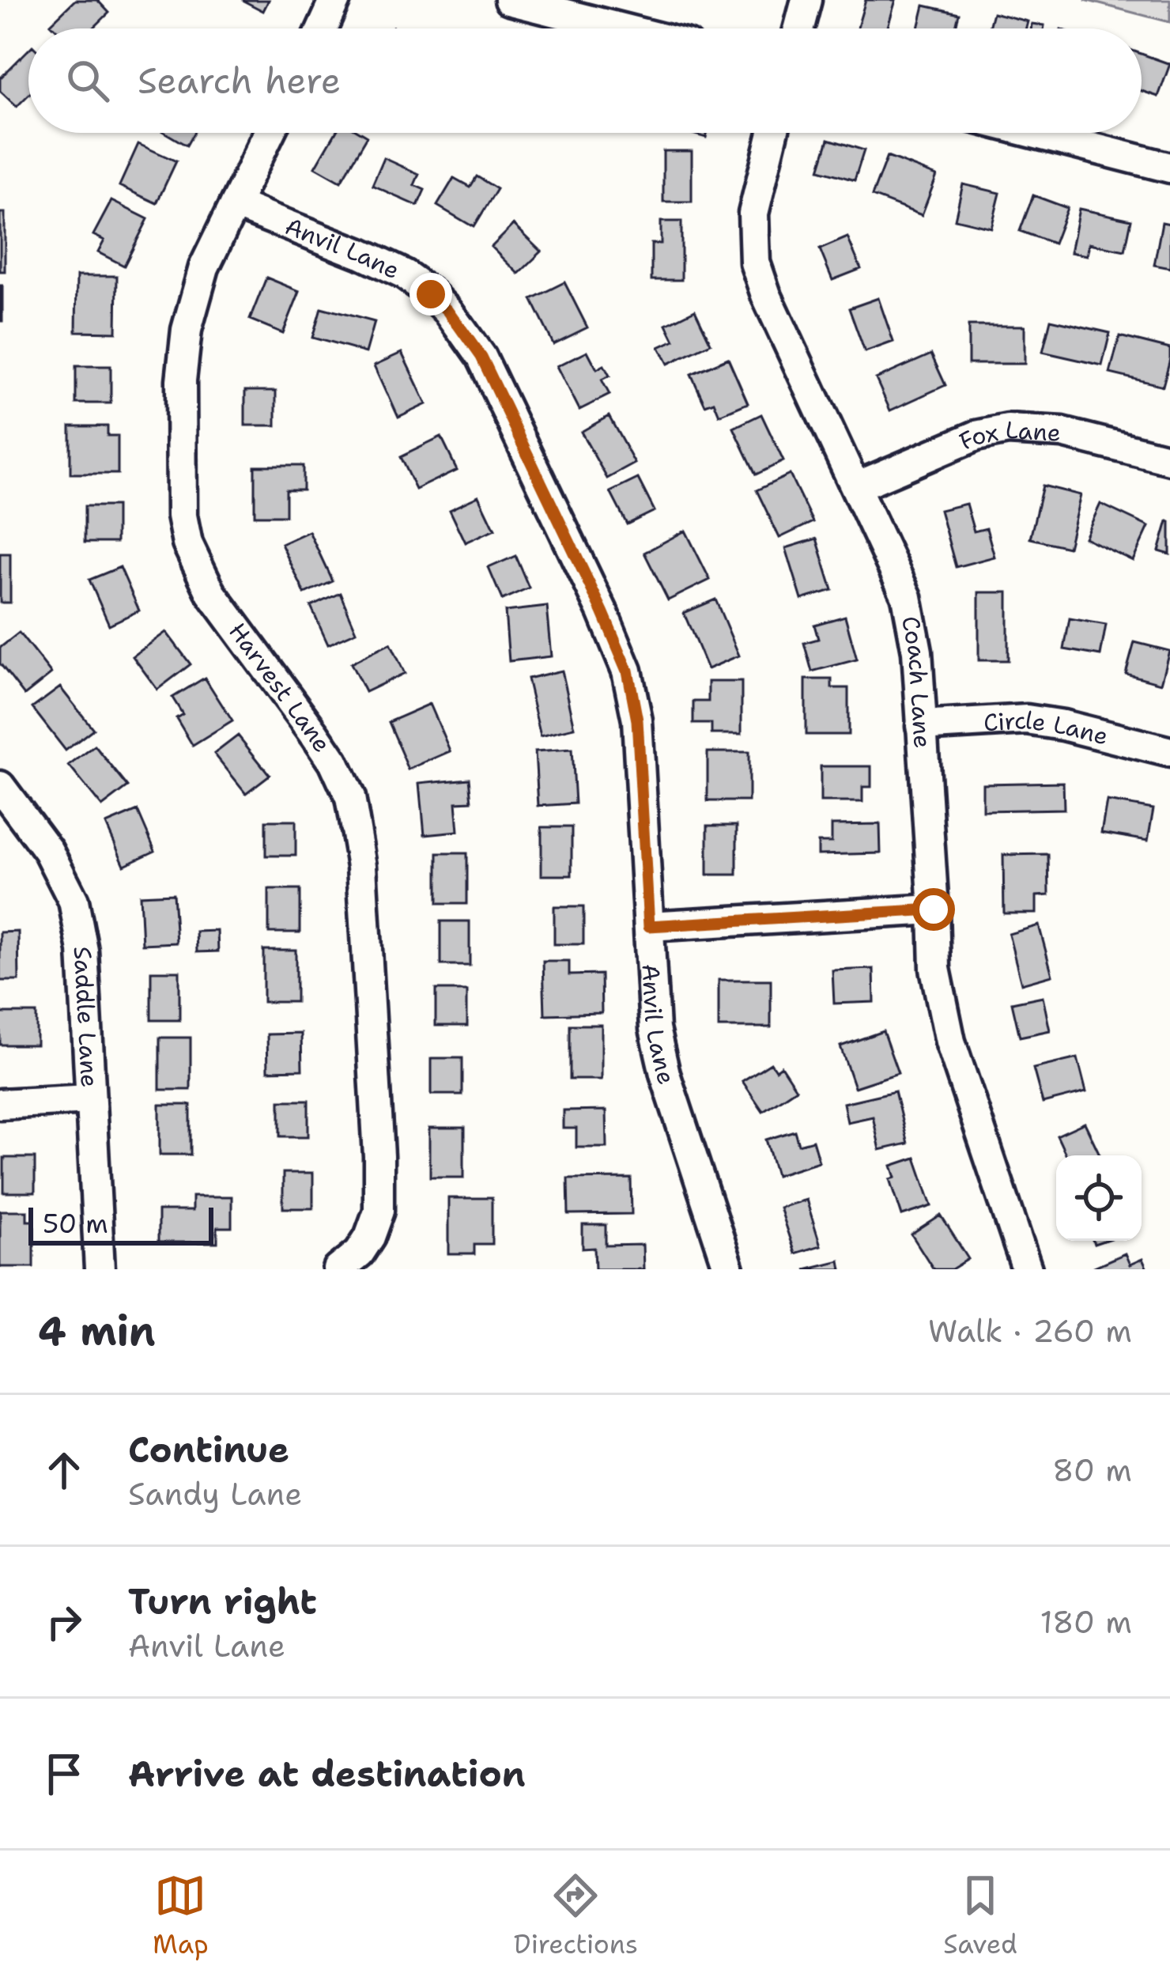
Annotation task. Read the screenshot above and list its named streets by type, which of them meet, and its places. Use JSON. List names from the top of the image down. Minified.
{"streets":{"street":["Anvil Lane","Fox Lane","Coach Lane","Harvest Lane","Circle Lane","Saddle Lane"]},"crossings":[["Anvil Lane","Harvest Lane"],["Fox Lane","Coach Lane"],["Coach Lane","Circle Lane"]],"scale_bar":"50 m","page":{"search":"Search here","scale":"50 m","heading":["4 min","Walk · 260 m"],"list":[["Continue","Sandy Lane","80 m"],["Turn right","Anvil Lane","180 m"],"Arrive at destination"],"nav":["Map","Directions","Saved"]}}
